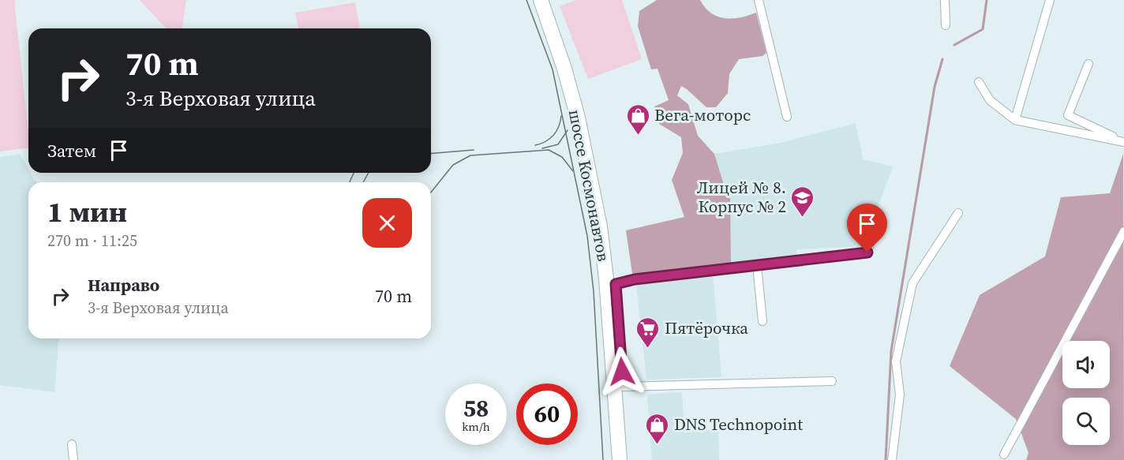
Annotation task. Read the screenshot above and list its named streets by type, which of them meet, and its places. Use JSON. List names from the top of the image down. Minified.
{"streets":{"main road":["шоссе Космонавтов"]},"places":{"shop":["Вега-моторс","DNS Technopoint"],"school or university":["Лицей № 8. Корпус № 2"],"supermarket":["Пятёрочка"]},"page":{"turn":["70 m","3-я Верховая улица"],"then":"Затем","heading":["1 мин","270 m · 11:25"],"list":[{"name":"Направо","note":"3-я Верховая улица","value":"70 m"}],"speed":"58 km/h","limit":"60"}}
